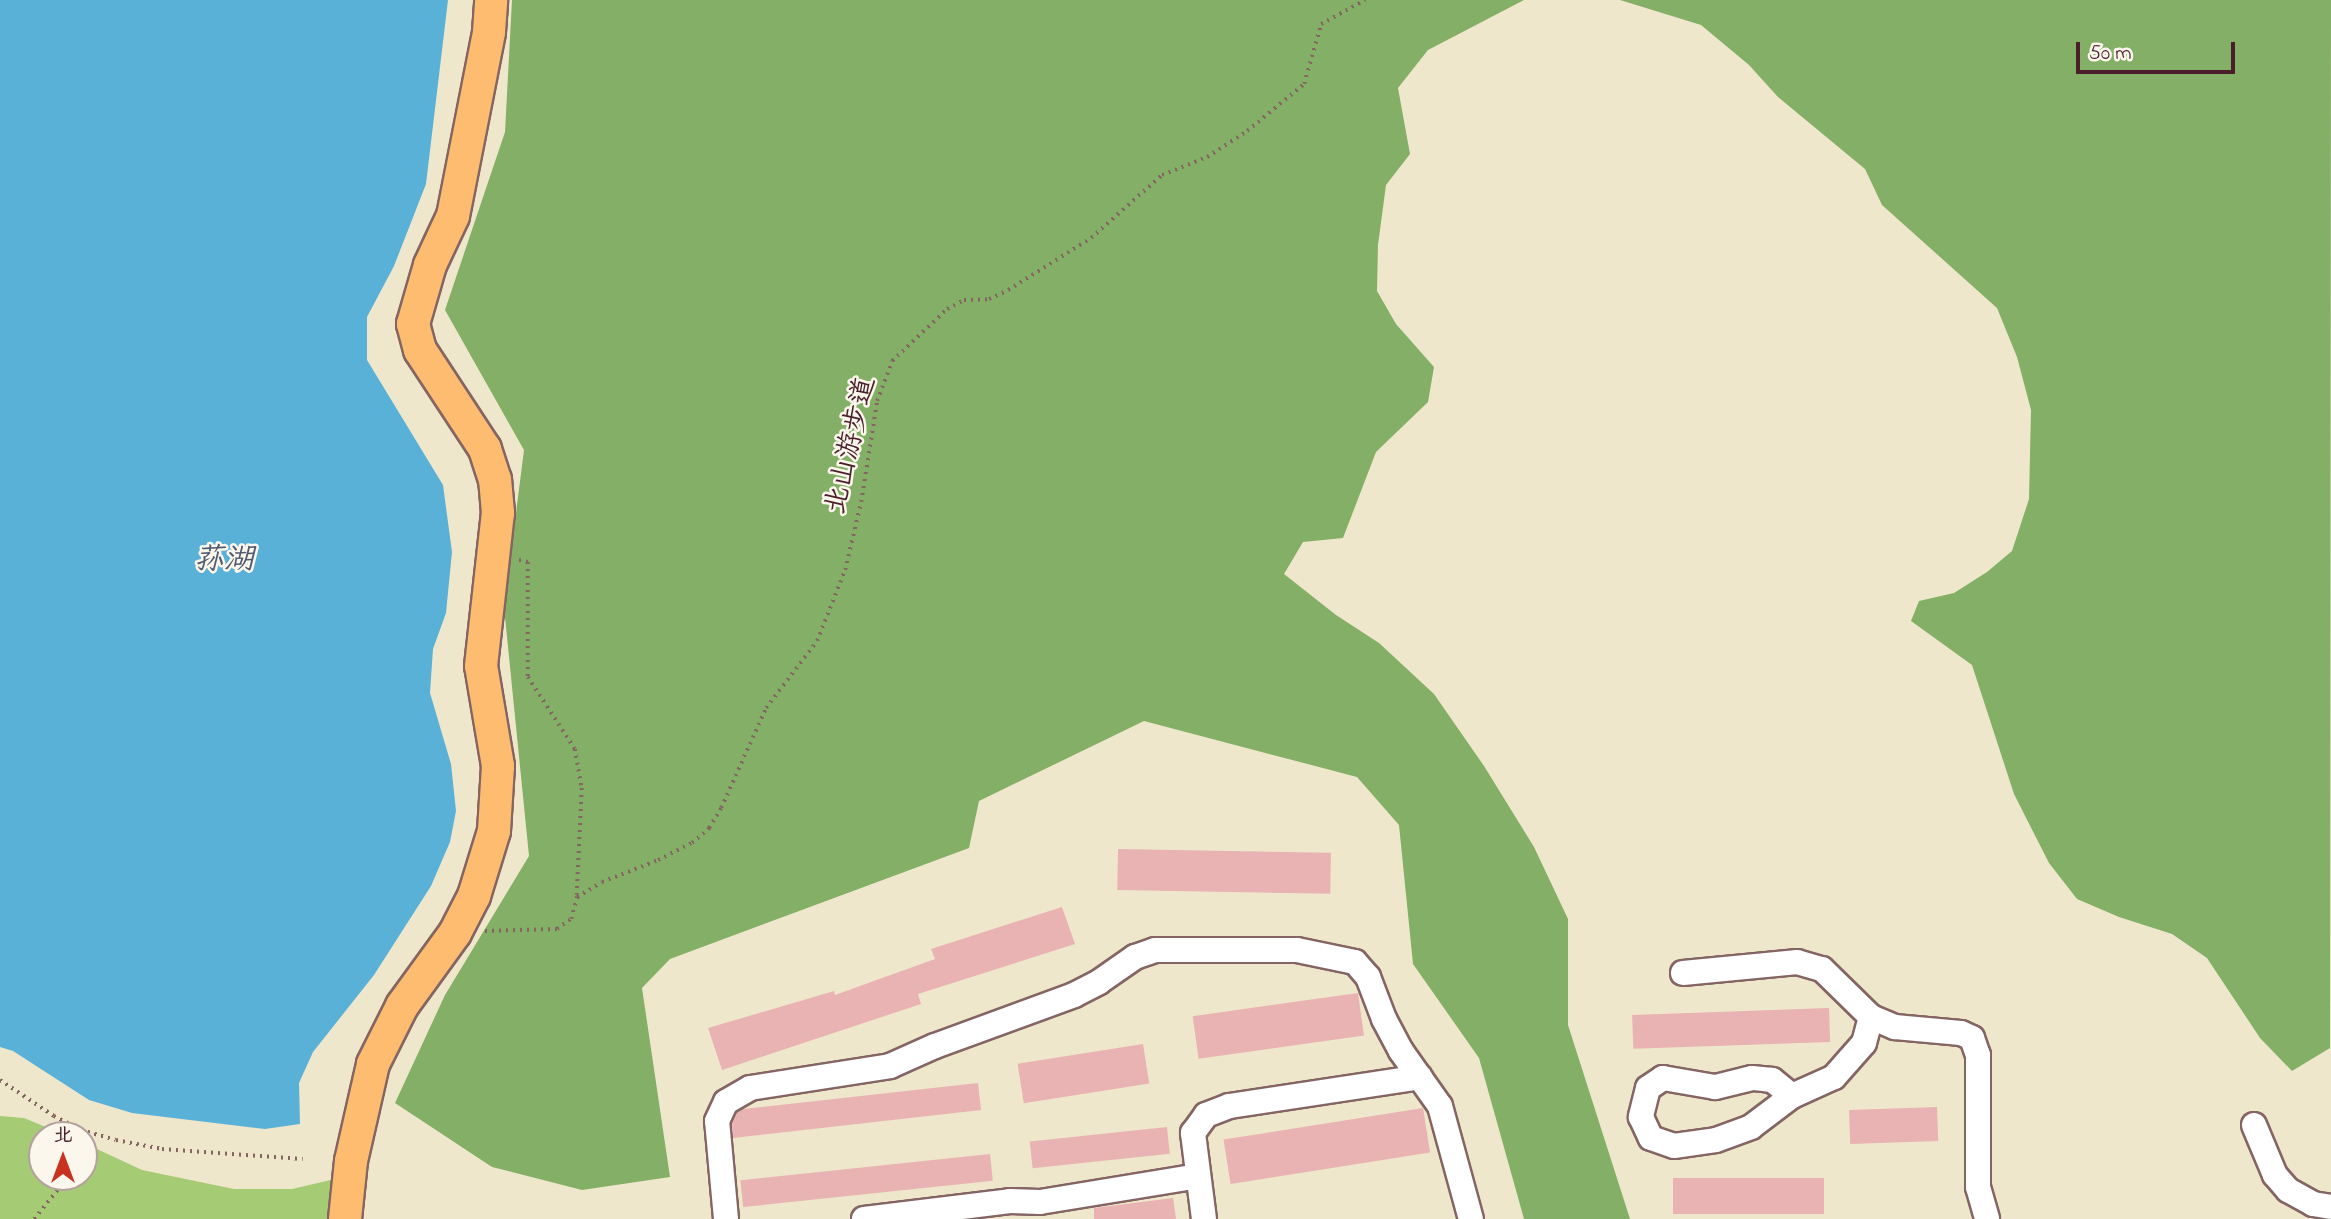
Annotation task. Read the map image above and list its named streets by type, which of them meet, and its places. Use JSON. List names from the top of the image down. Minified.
{"streets":{"path":["北山游步道"]},"water":["荪湖"],"scale_bar":"50 m","north":"top"}
